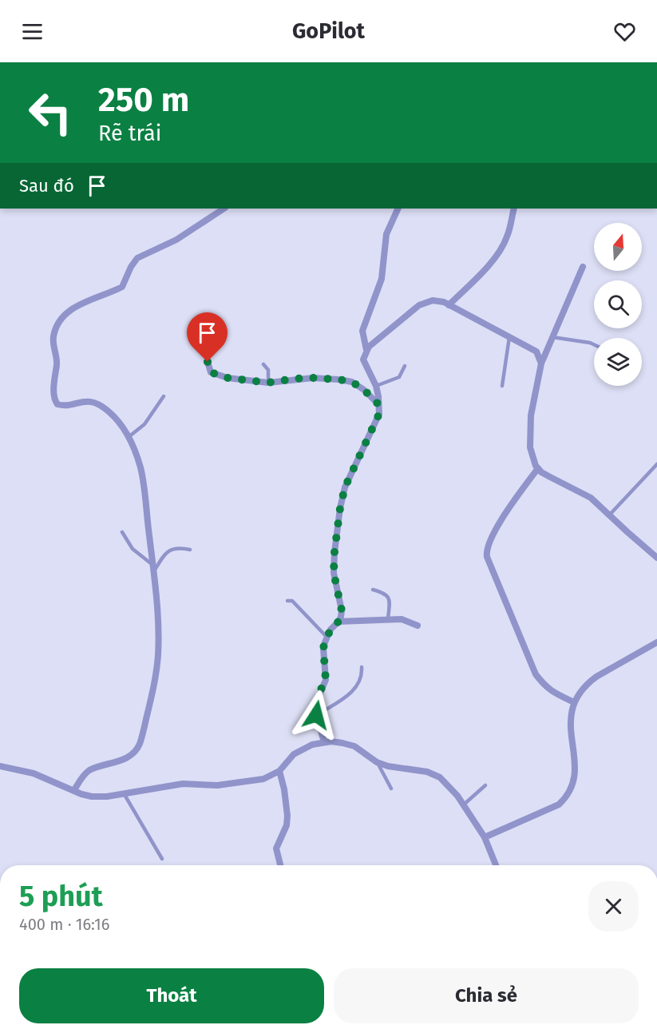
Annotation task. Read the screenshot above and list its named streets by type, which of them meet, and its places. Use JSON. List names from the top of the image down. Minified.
{"north":"top","page":{"header":"GoPilot","turn":["250 m","Rẽ trái"],"then":"Sau đó","heading":["5 phút","400 m · 16:16"],"buttons":["Thoát","Chia sẻ"]}}
